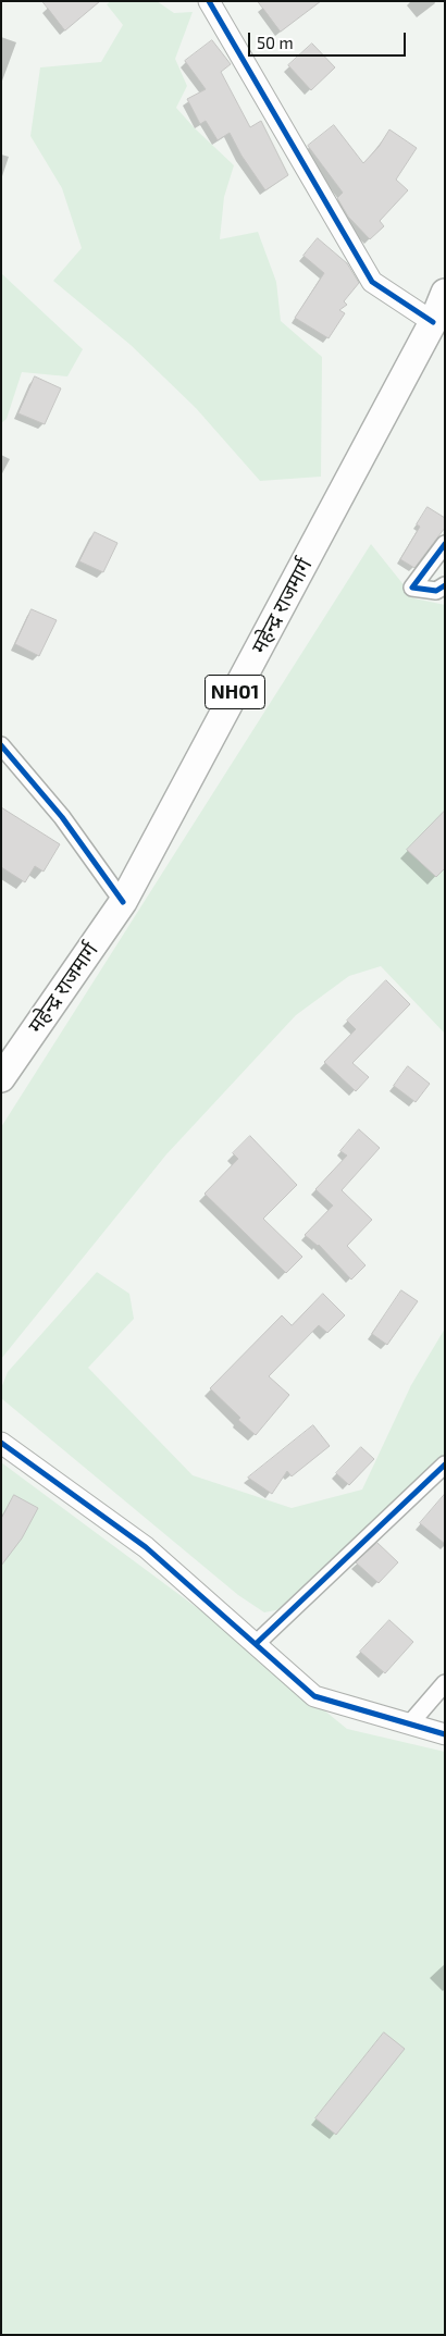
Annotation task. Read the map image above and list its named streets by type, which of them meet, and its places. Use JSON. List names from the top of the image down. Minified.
{"streets":{"highway":["महेन्द्र राजमार्ग","NH01"]},"scale_bar":"50 m"}
